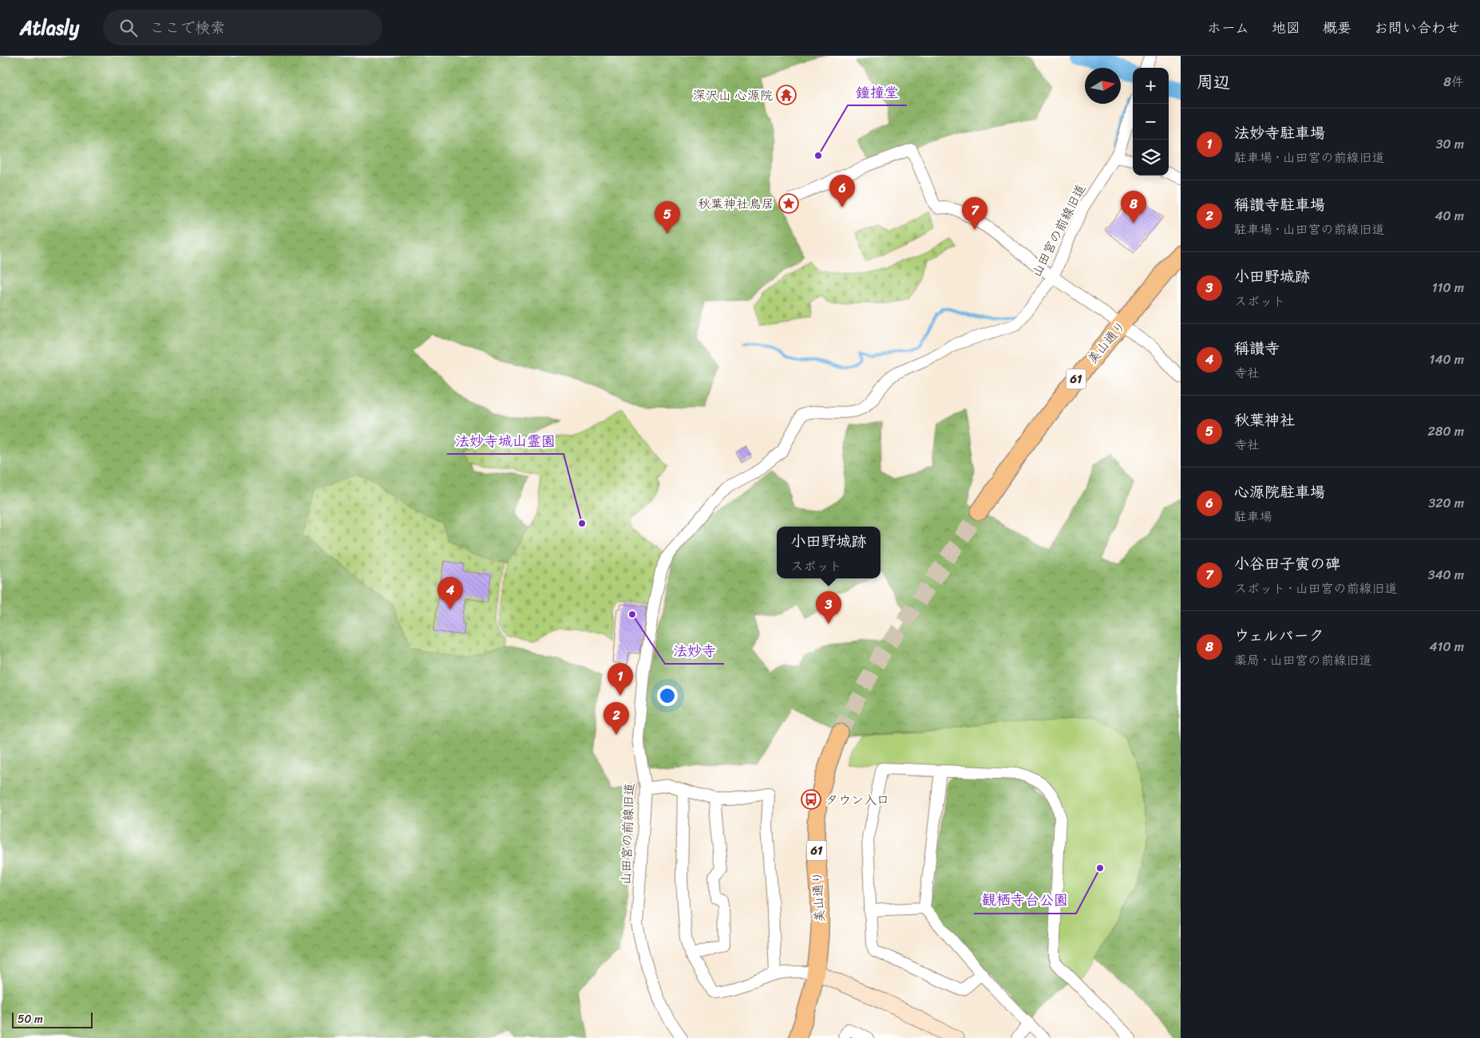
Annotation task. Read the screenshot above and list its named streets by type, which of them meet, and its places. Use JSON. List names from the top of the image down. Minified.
{"streets":{"main road":["美山通り","61"],"street":["山田宮の前線旧道"]},"places":{"temple":["深沢山 心源院"],"other":["鐘撞堂","法妙寺城山霊園","法妙寺","観栖寺台公園"],"place":["秋葉神社鳥居"],"bus stop":["タウン入口"]},"scale_bar":"50 m","north":"right","page":{"header":"Atlasly","search":"ここで検索","nav":["ホーム","地図","概要","お問い合わせ"],"heading":["周辺","8件"],"map_buttons":["+","−"],"list":[{"mark":"1","name":"法妙寺駐車場","note":"駐車場 · 山田宮の前線旧道","value":"30 m"},{"mark":"2","name":"稱讃寺駐車場","note":"駐車場 · 山田宮の前線旧道","value":"40 m"},{"mark":"3","name":"小田野城跡","note":"スポット","value":"110 m"},{"mark":"4","name":"稱讃寺","note":"寺社","value":"140 m"},{"mark":"5","name":"秋葉神社","note":"寺社","value":"280 m"},{"mark":"6","name":"心源院駐車場","note":"駐車場","value":"320 m"},{"mark":"7","name":"小谷田子寅の碑","note":"スポット · 山田宮の前線旧道","value":"340 m"},{"mark":"8","name":"ウェルパーク","note":"薬局 · 山田宮の前線旧道","value":"410 m"}],"pins":["6","8","7","5","4","3","1","2"],"popup":["小田野城跡","スポット"],"scale":"50 m"}}
